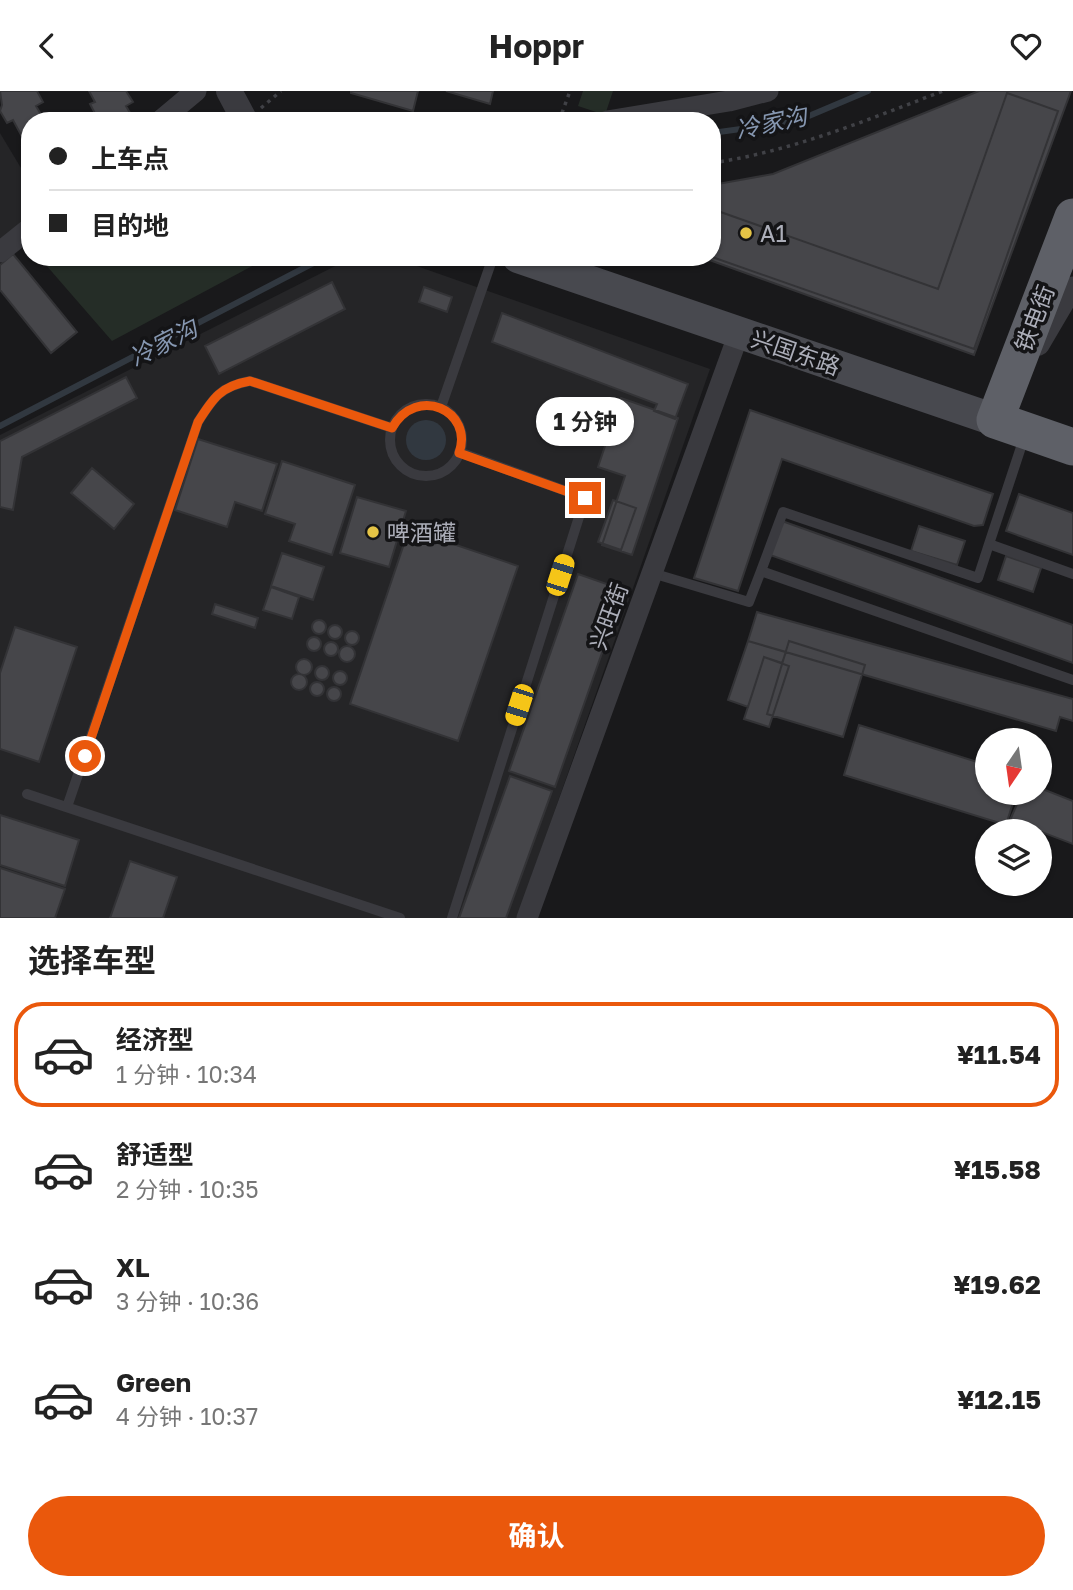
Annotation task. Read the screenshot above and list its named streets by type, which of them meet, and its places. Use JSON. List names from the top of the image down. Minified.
{"streets":{"highway":["铁电街","兴国东路"],"street":["兴旺街"]},"crossings":[["铁电街","兴国东路"],["兴国东路","兴旺街"]],"water":["冷家沟"],"places":["A1","啤酒罐"],"north":"bottom","page":{"header":"Hoppr","banner":["上车点","目的地"],"bubble":"1 分钟","heading":"选择车型","list":[{"name":"经济型","note":"1 分钟 · 10:34","value":"¥11.54"},{"name":"舒适型","note":"2 分钟 · 10:35","value":"¥15.58"},{"name":"XL","note":"3 分钟 · 10:36","value":"¥19.62"},{"name":"Green","note":"4 分钟 · 10:37","value":"¥12.15"}],"buttons":"确认"}}
